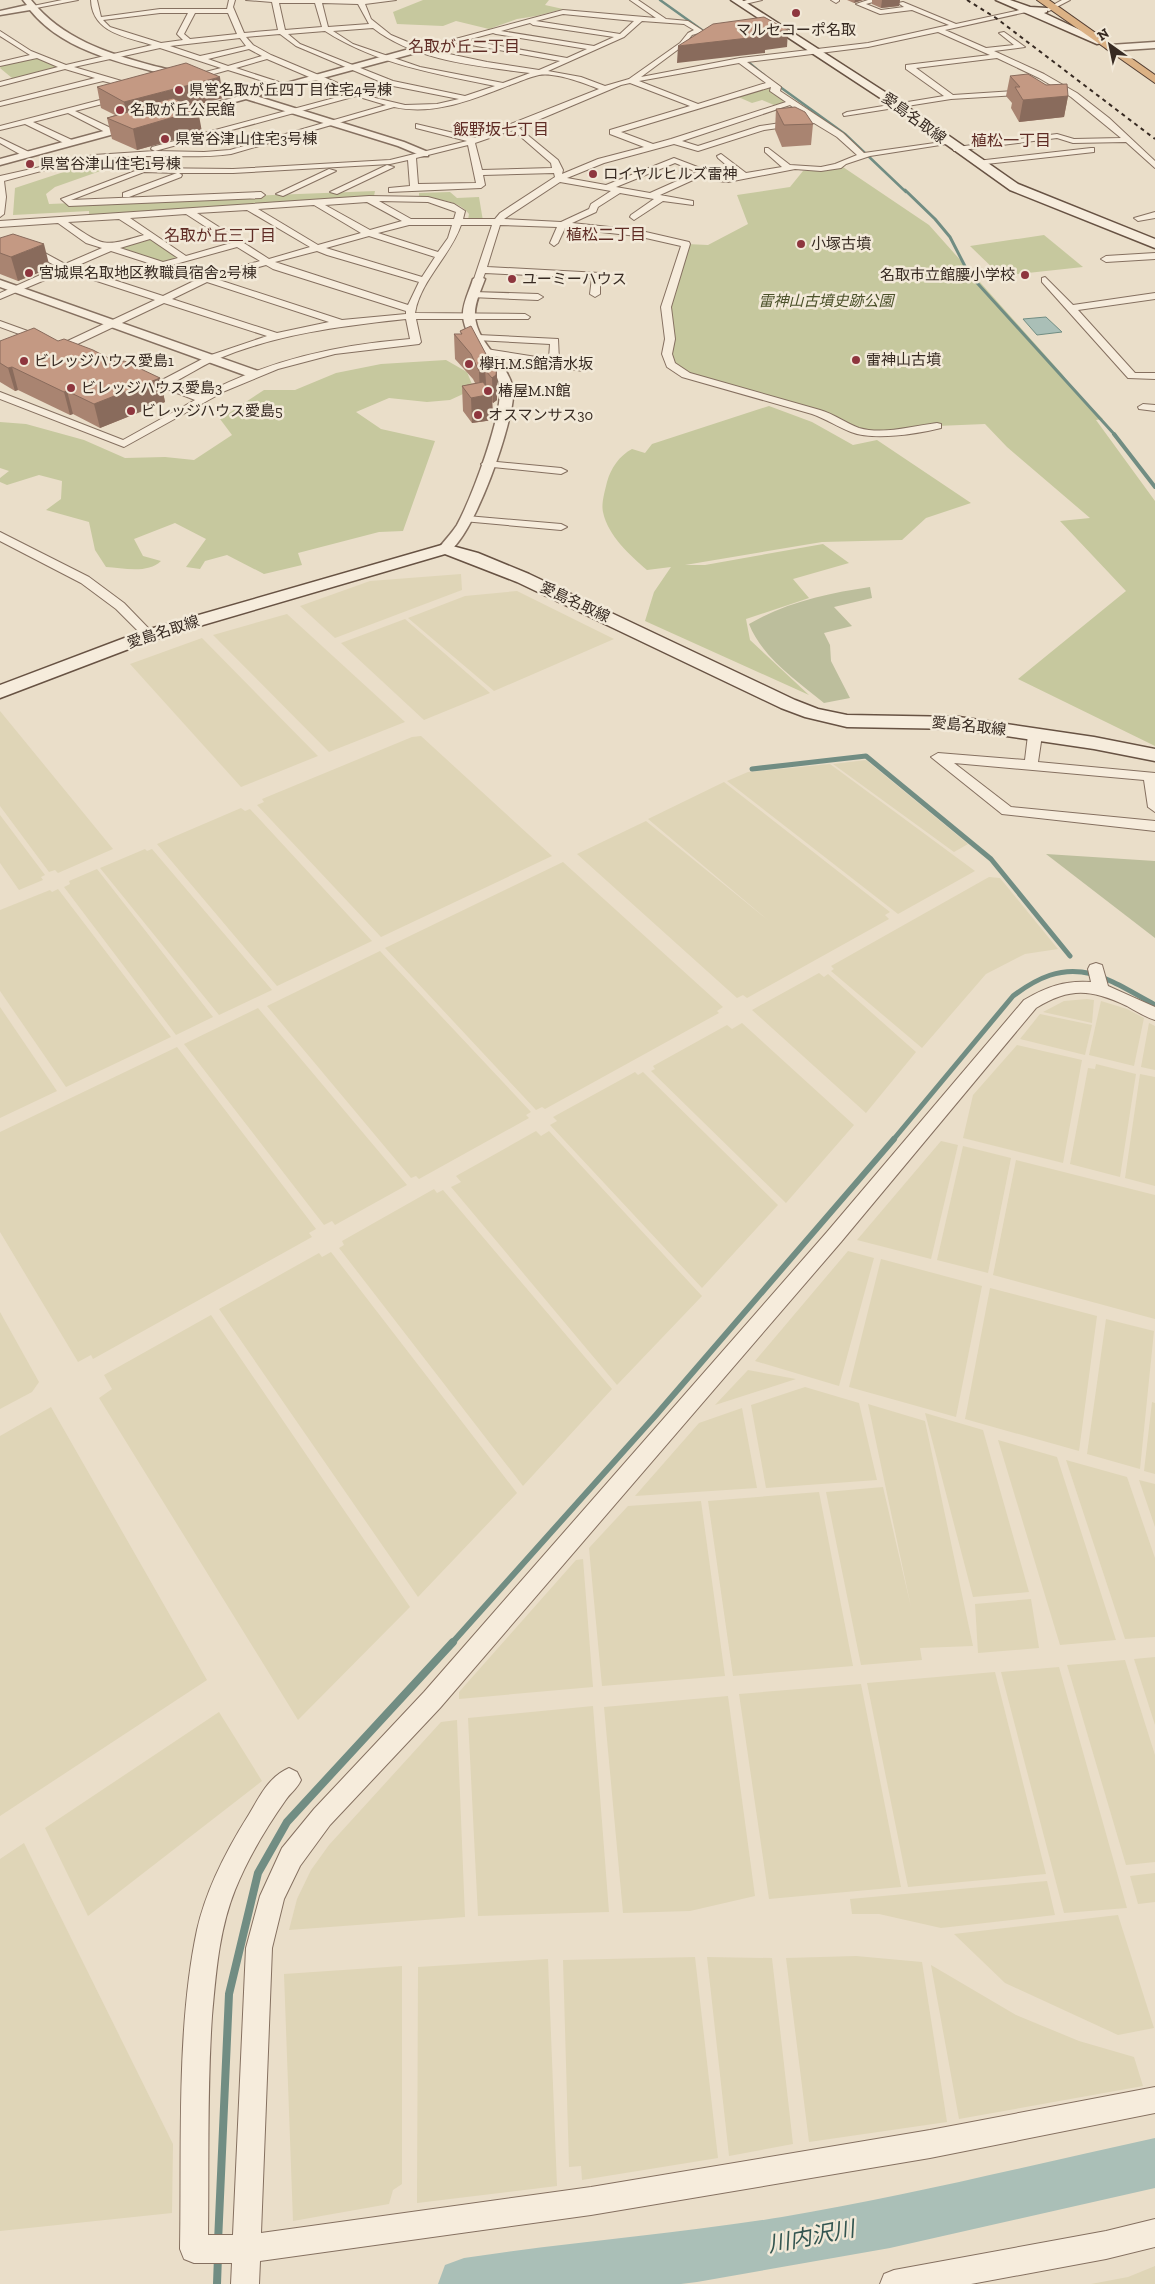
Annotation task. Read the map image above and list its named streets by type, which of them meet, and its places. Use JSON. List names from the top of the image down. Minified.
{"streets":{"main road":["愛島名取線"]},"districts":["名取が丘二丁目","飯野坂七丁目","植松一丁目","植松二丁目","名取が丘三丁目"],"water":["川内沢川"],"parks":["雷神山古墳史跡公園"],"places":["マルセコーポ名取","県営名取が丘四丁目住宅4号棟","名取が丘公民館","県営谷津山住宅3号棟","県営谷津山住宅1号棟","ロイヤルヒルズ雷神","小塚古墳","宮城県名取地区教職員宿舎2号棟","名取市立館腰小学校","ユーミーハウス","雷神山古墳","ビレッジハウス愛島1","欅H.M.S館清水坂","ビレッジハウス愛島3","椿屋M.N館","ビレッジハウス愛島5","オスマンサス30"],"north":"top left"}
